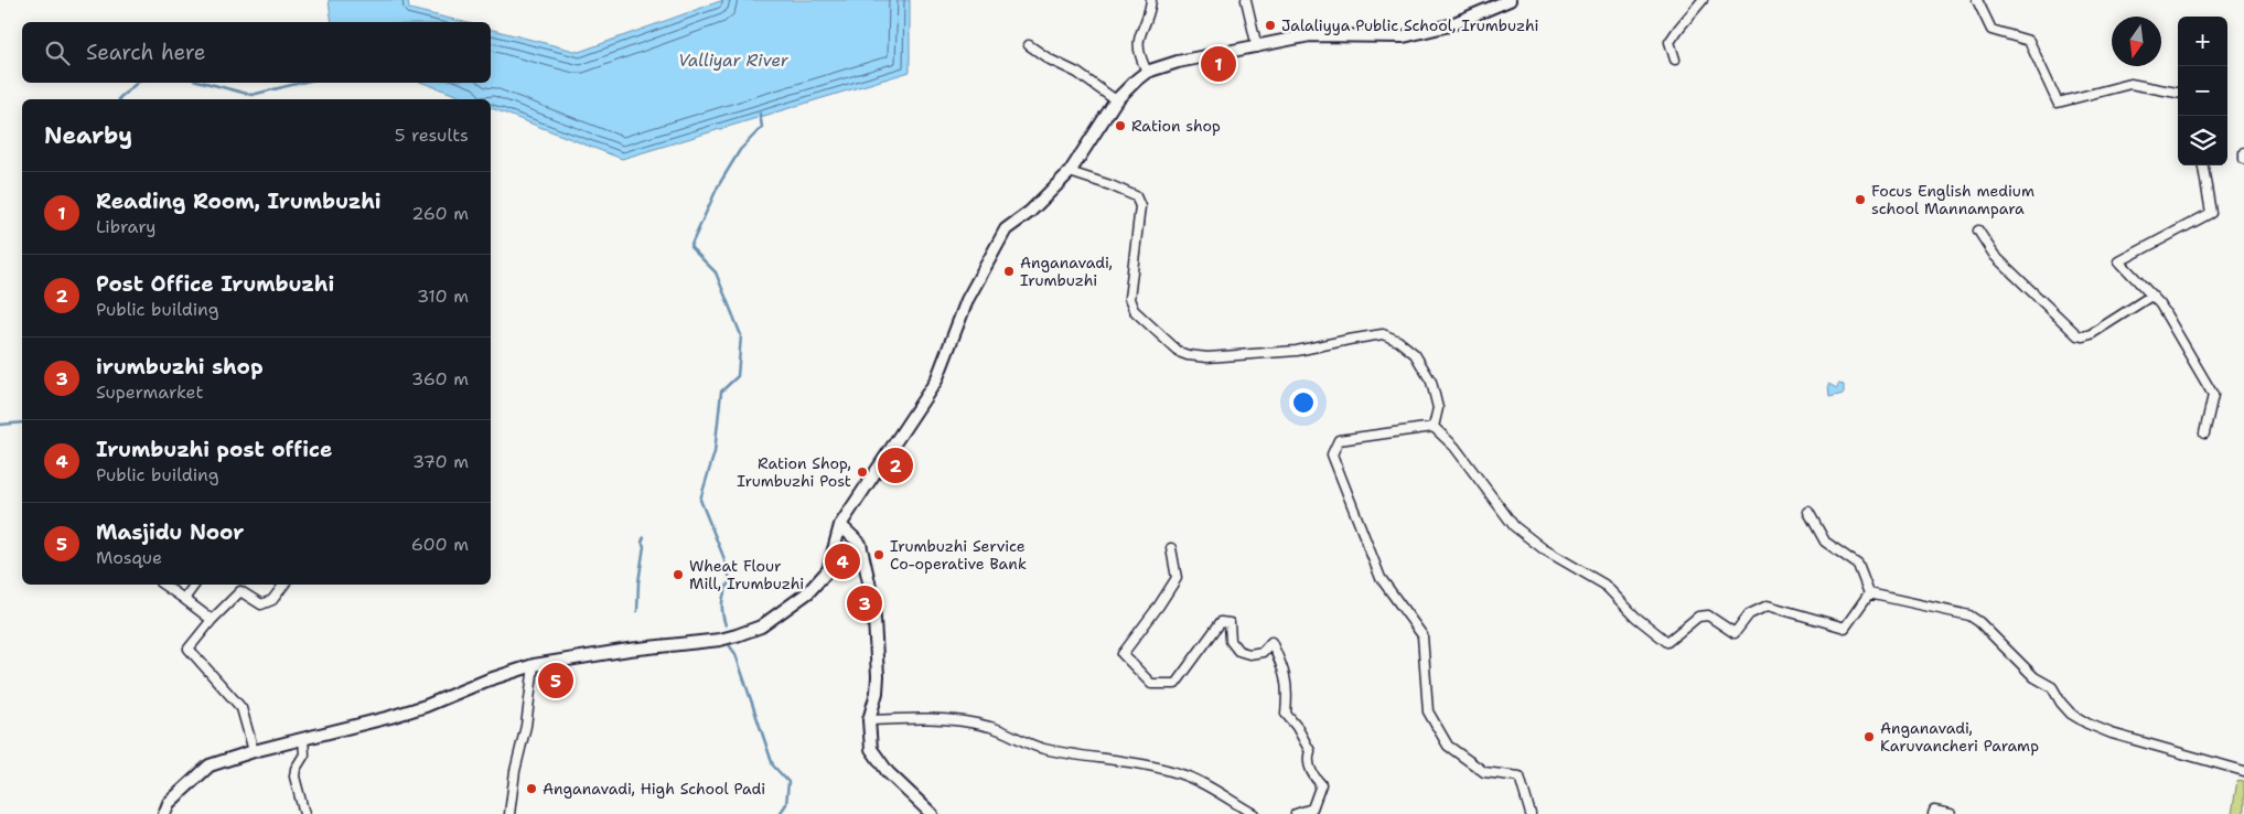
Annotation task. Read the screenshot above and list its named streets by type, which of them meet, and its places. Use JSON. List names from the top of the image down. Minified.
{"water":["Valliyar River"],"places":["Jalaliyya Public School, Irumbuzhi","Ration shop","Focus English medium school Mannampara","Anganavadi, Irumbuzhi","Ration Shop, Irumbuzhi Post","Irumbuzhi Service Co-operative Bank","Wheat Flour Mill, Irumbuzhi","Anganavadi, Karuvancheri Paramp","Anganavadi, High School Padi"],"north":"bottom","page":{"map_buttons":["+","−"],"search":"Search here","pins":["1","2","4","3","5"],"heading":["Nearby","5 results"],"list":[{"mark":"1","name":"Reading Room, Irumbuzhi","note":"Library","value":"260 m"},{"mark":"2","name":"Post Office Irumbuzhi","note":"Public building","value":"310 m"},{"mark":"3","name":"irumbuzhi shop","note":"Supermarket","value":"360 m"},{"mark":"4","name":"Irumbuzhi post office","note":"Public building","value":"370 m"},{"mark":"5","name":"Masjidu Noor","note":"Mosque","value":"600 m"}]}}
